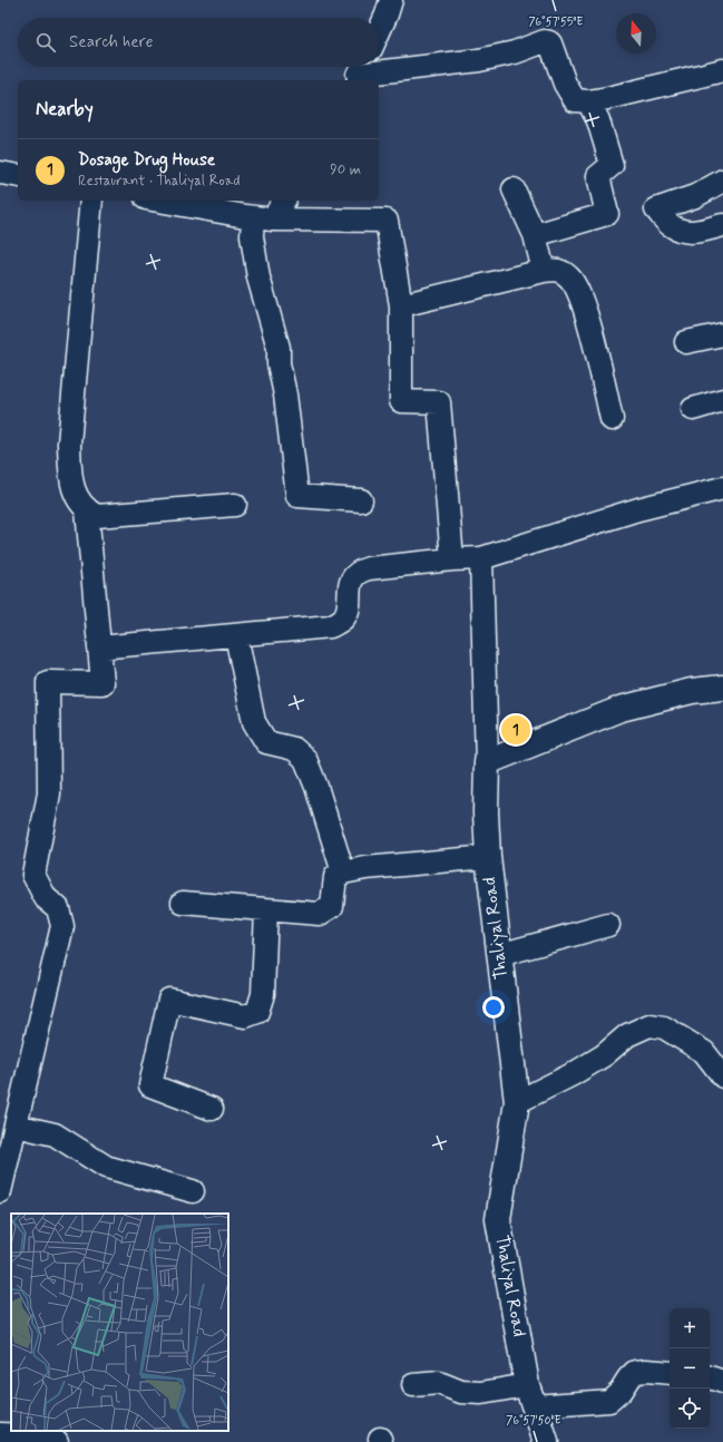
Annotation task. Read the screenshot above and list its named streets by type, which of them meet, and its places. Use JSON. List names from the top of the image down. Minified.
{"streets":{"street":["Thaliyal Road"]},"north":"top","page":{"search":"Search here","heading":"Nearby","list":[{"mark":"1","name":"Dosage Drug House","note":"Restaurant · Thaliyal Road","value":"90 m"}],"pins":"1","map_buttons":["+","−"]},"coordinates":["76°57'55\"E","76°57'50\"E"]}
